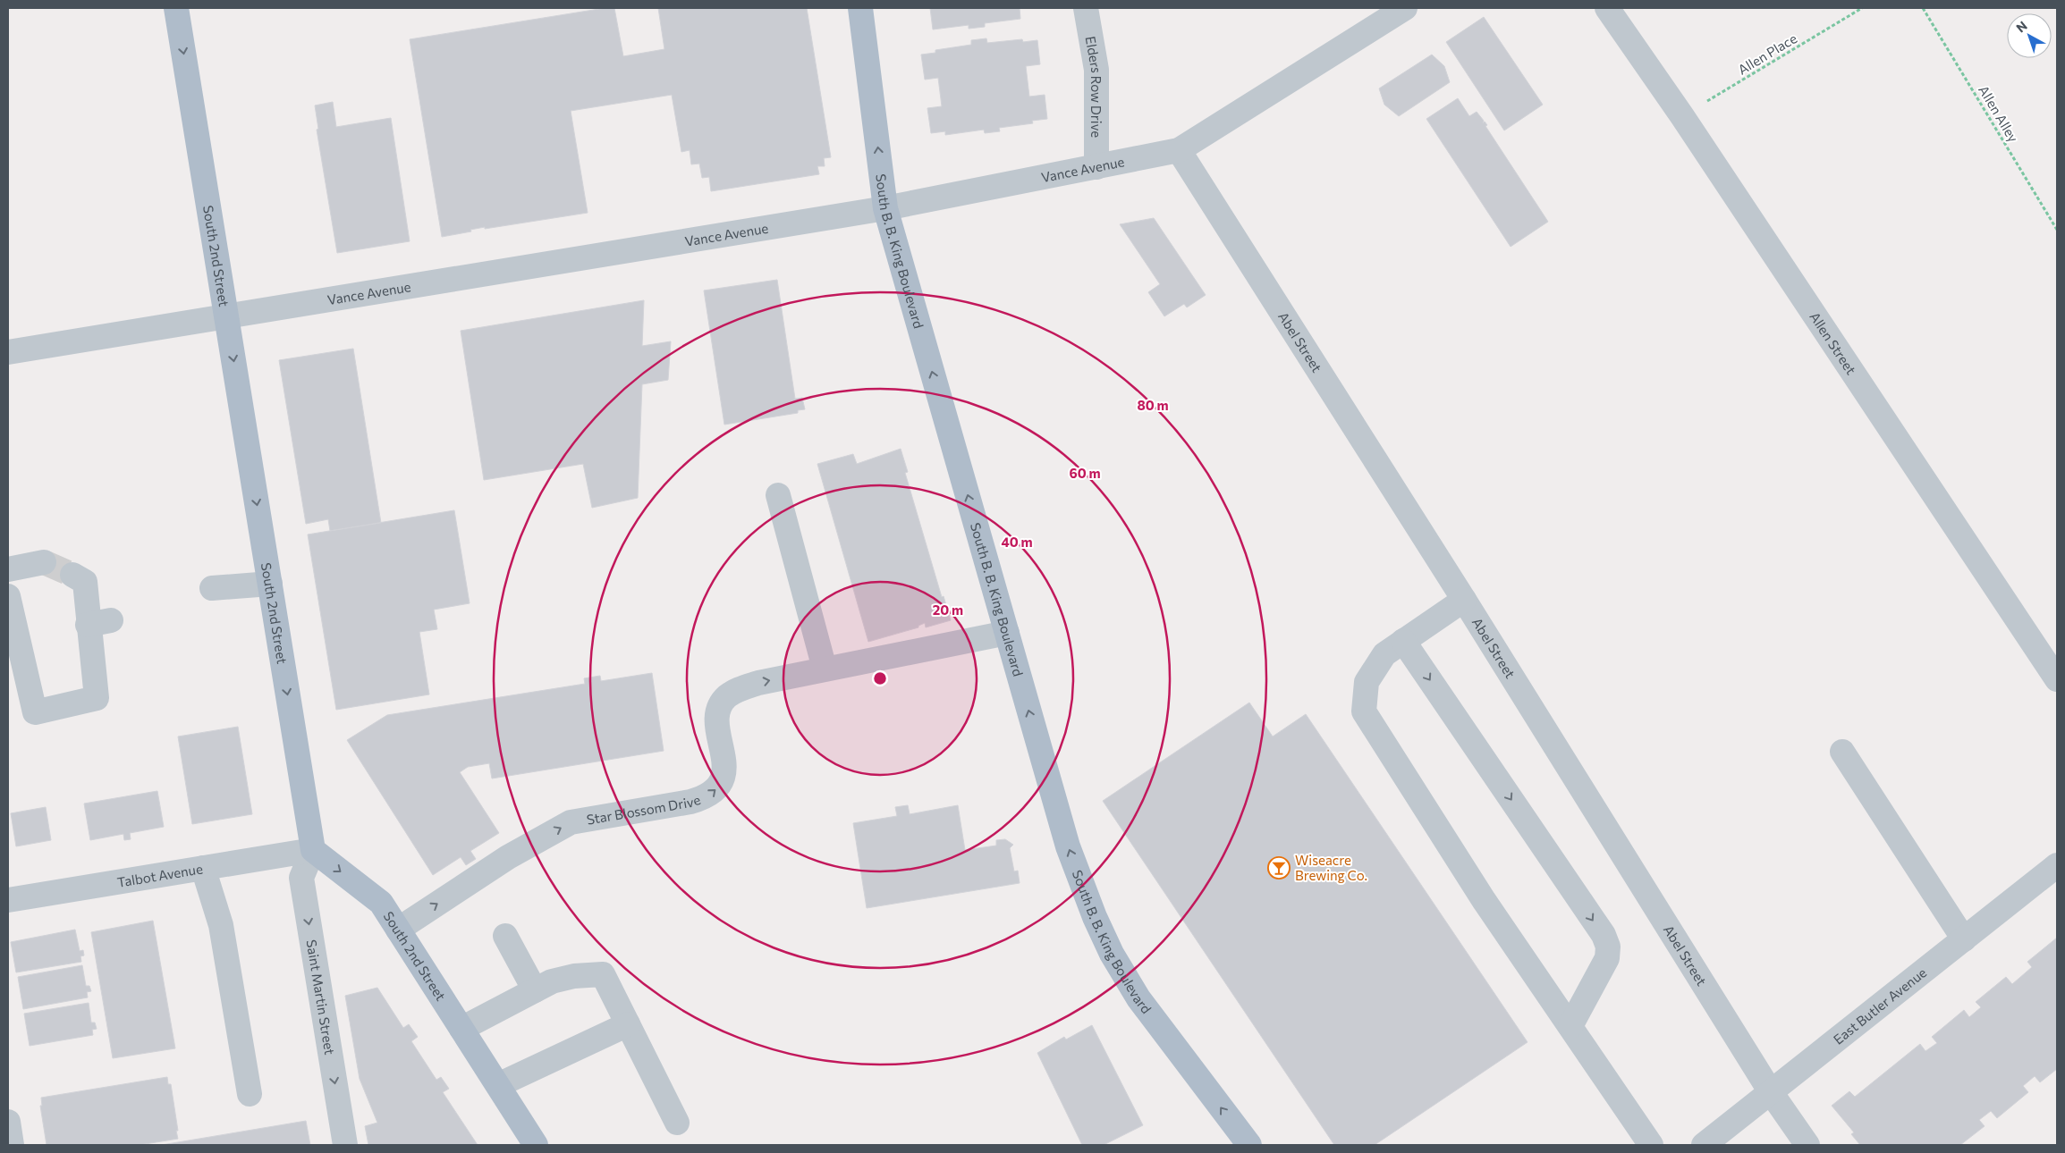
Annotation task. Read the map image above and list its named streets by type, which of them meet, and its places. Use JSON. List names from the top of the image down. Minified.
{"streets":{"main road":["South B. B. King Boulevard","South 2nd Street"],"street":["Elders Row Drive","Vance Avenue","Abel Street","Allen Street","Star Blossom Drive","Talbot Avenue","Saint Martin Street","East Butler Avenue"],"path":["Allen Place","Allen Alley"]},"crossings":[["Allen Place","Allen Street"],["Elders Row Drive","Vance Avenue"],["Vance Avenue","South B. B. King Boulevard"],["Vance Avenue","South 2nd Street"],["Vance Avenue","Abel Street"],["South B. B. King Boulevard","Star Blossom Drive"],["South 2nd Street","Star Blossom Drive"],["South 2nd Street","Talbot Avenue"],["South 2nd Street","Saint Martin Street"],["Abel Street","East Butler Avenue"],["Talbot Avenue","Saint Martin Street"]],"one_way":["South B. B. King Boulevard","South 2nd Street"],"places":{"bar":["Wiseacre Brewing Co."]},"north":"top left","rings":["80 m","60 m","40 m","20 m"]}
